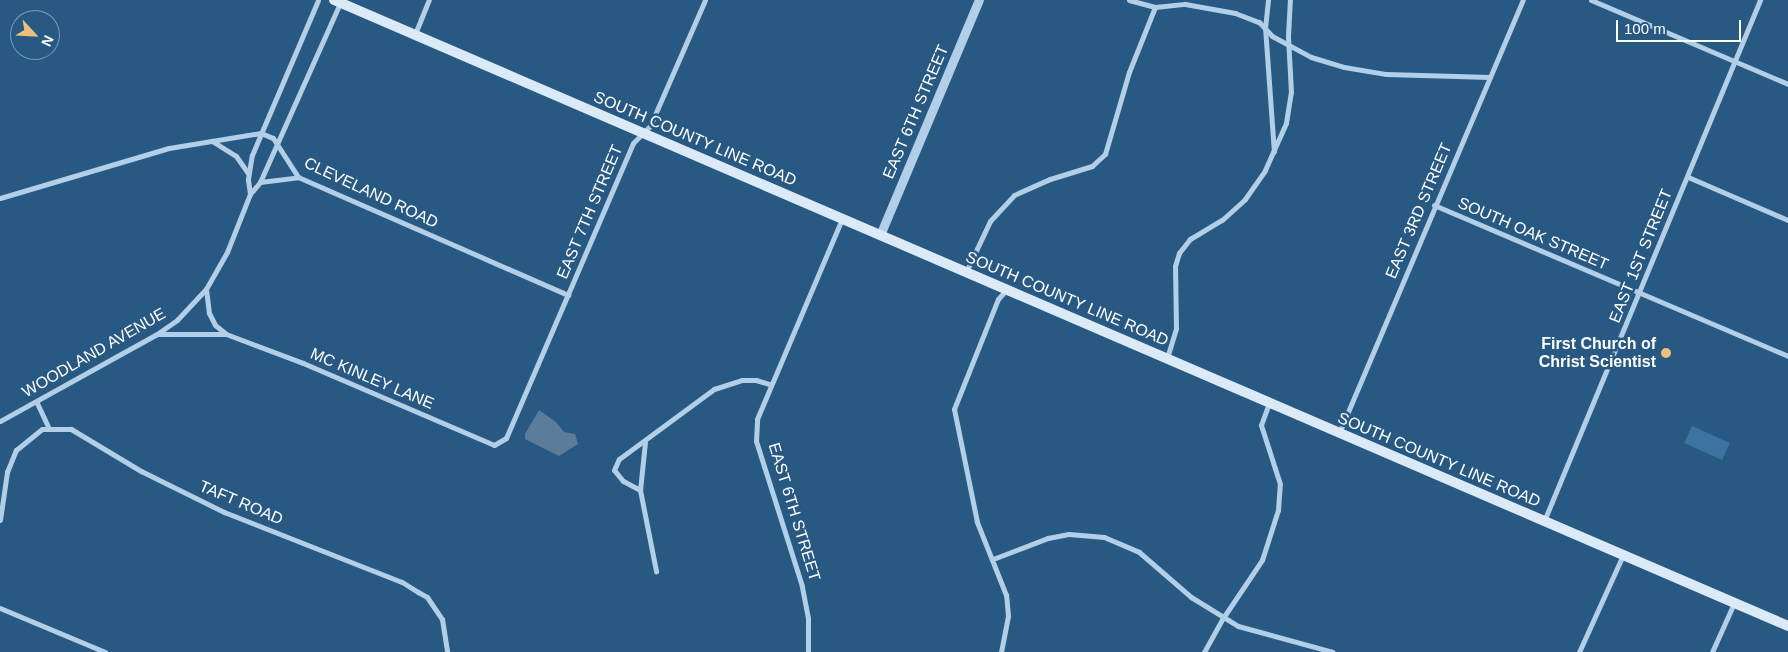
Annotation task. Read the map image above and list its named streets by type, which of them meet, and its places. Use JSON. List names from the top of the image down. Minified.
{"streets":{"main road":["SOUTH COUNTY LINE ROAD"],"street":["EAST 6TH STREET","CLEVELAND ROAD","EAST 3RD STREET","EAST 7TH STREET","SOUTH OAK STREET","EAST 1ST STREET","WOODLAND AVENUE","MC KINLEY LANE","TAFT ROAD"]},"crossings":[["EAST 6TH STREET","SOUTH COUNTY LINE ROAD"],["SOUTH COUNTY LINE ROAD","EAST 3RD STREET"],["SOUTH COUNTY LINE ROAD","EAST 7TH STREET"],["SOUTH COUNTY LINE ROAD","EAST 1ST STREET"],["SOUTH COUNTY LINE ROAD","WOODLAND AVENUE"],["CLEVELAND ROAD","EAST 7TH STREET"],["CLEVELAND ROAD","WOODLAND AVENUE"],["EAST 3RD STREET","SOUTH OAK STREET"],["EAST 7TH STREET","MC KINLEY LANE"],["SOUTH OAK STREET","EAST 1ST STREET"],["WOODLAND AVENUE","MC KINLEY LANE"]],"places":["First Church of Christ Scientist"],"scale_bar":"100 m","north":"bottom right"}
